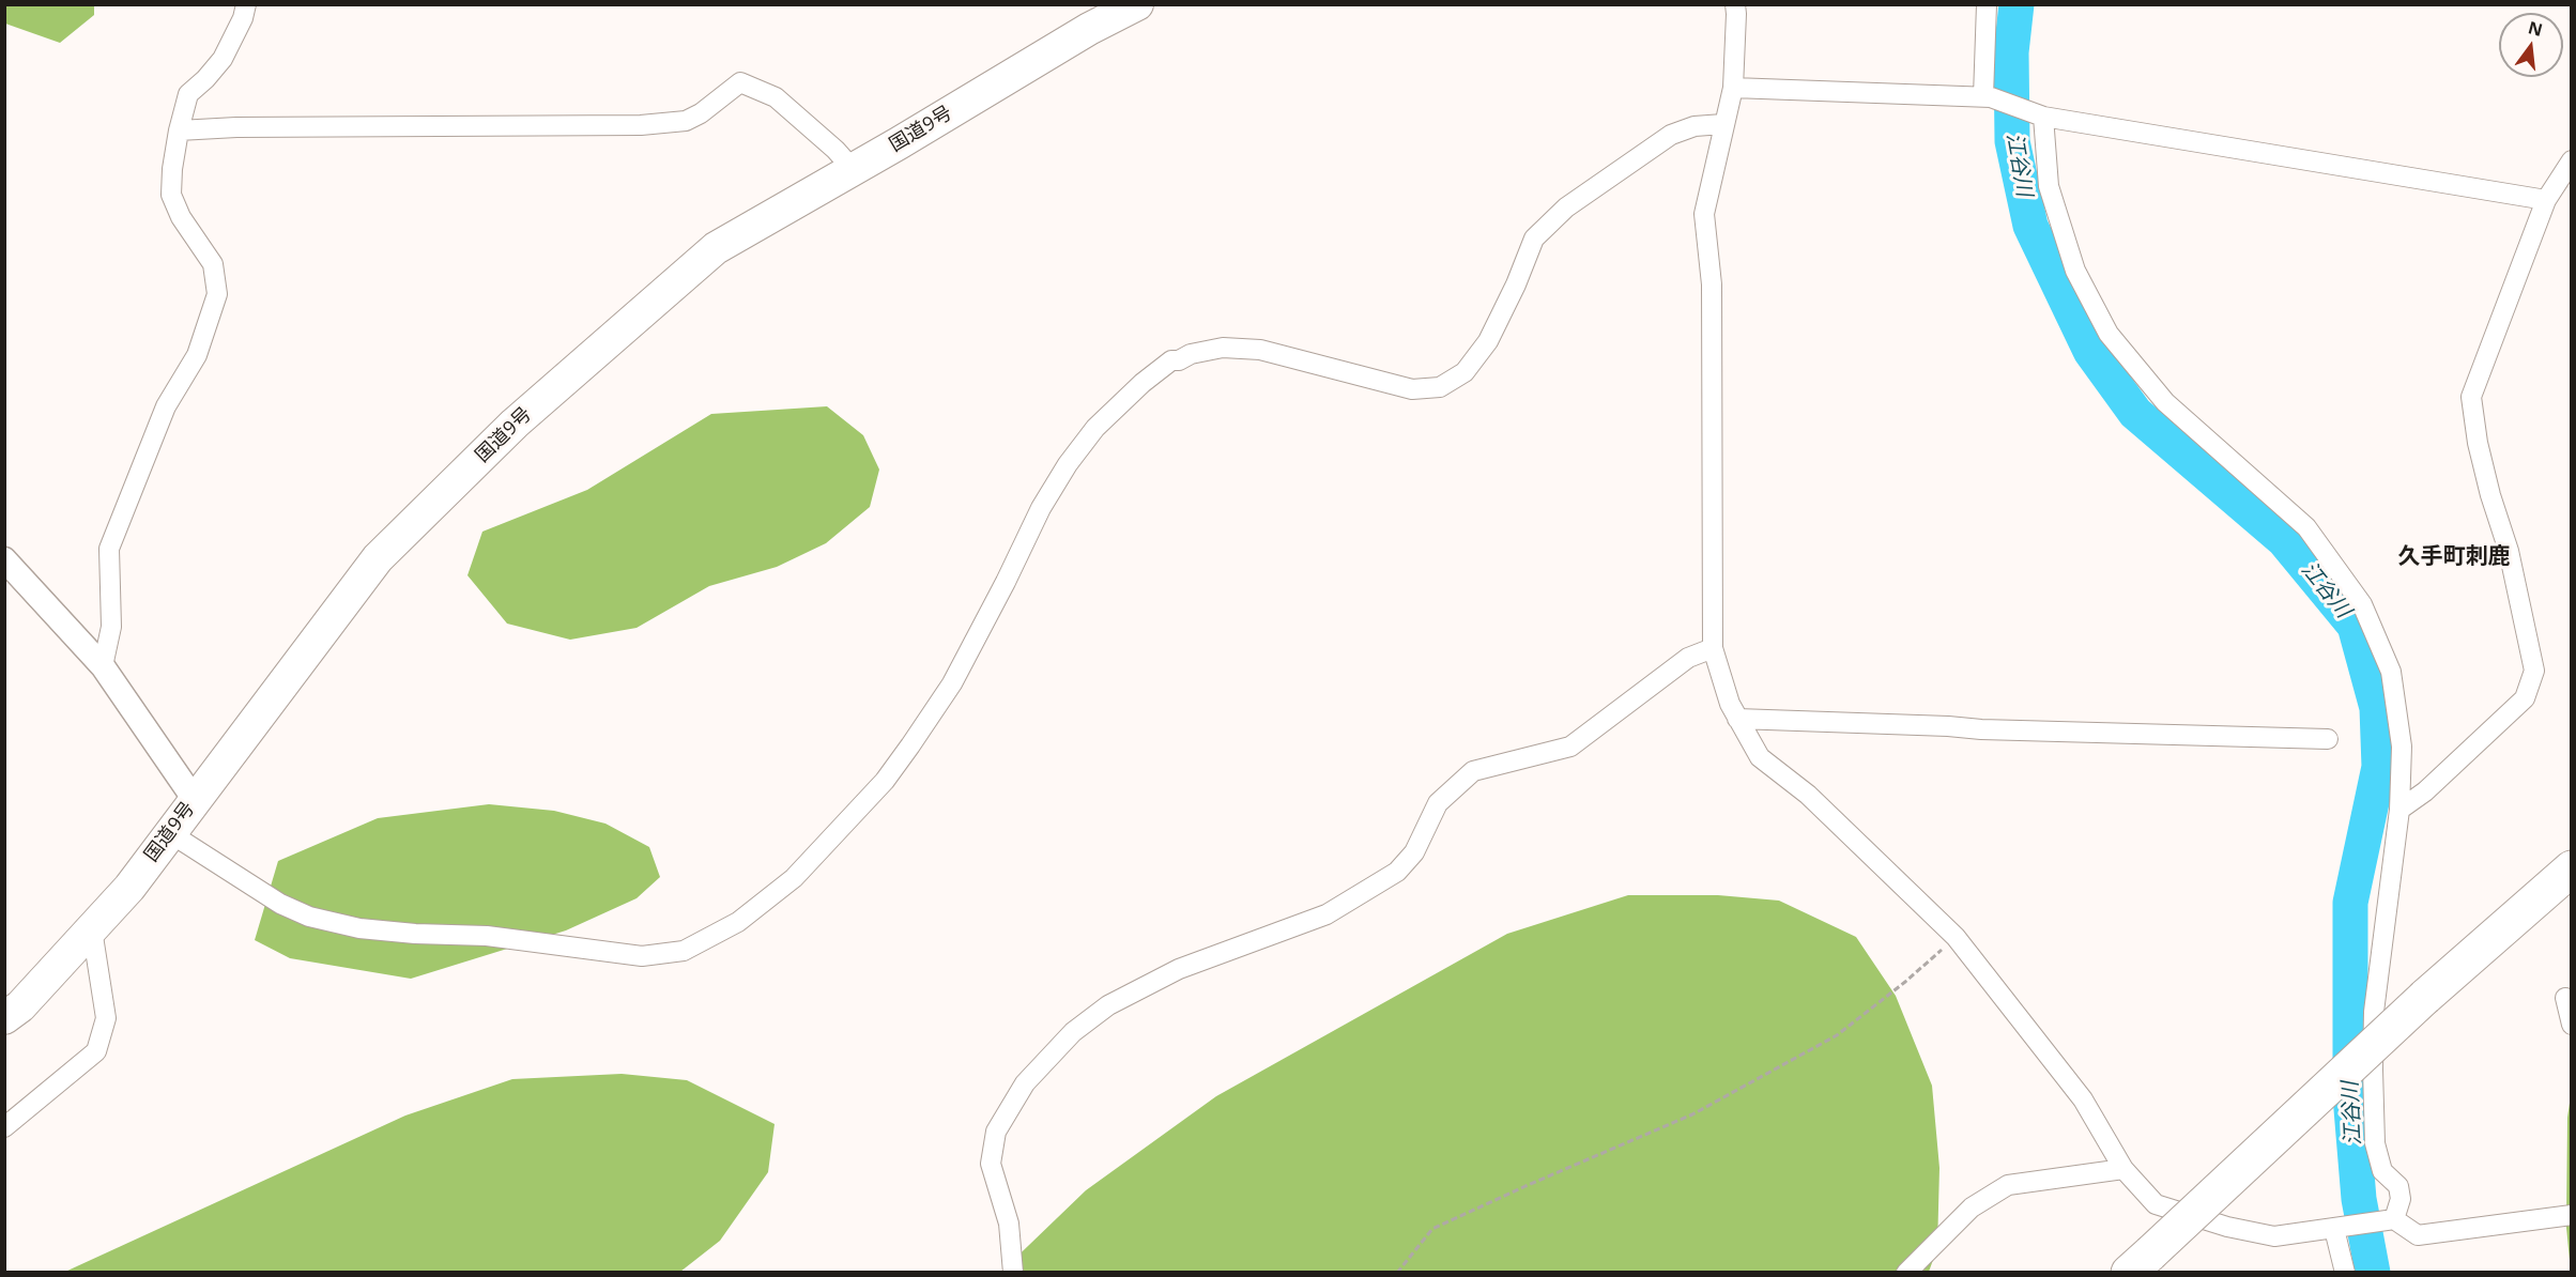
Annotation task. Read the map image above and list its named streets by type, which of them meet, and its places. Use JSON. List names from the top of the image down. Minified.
{"streets":{"highway":["国道9号"]},"districts":["久手町刺鹿"],"water":["江谷川"],"north":"top"}
